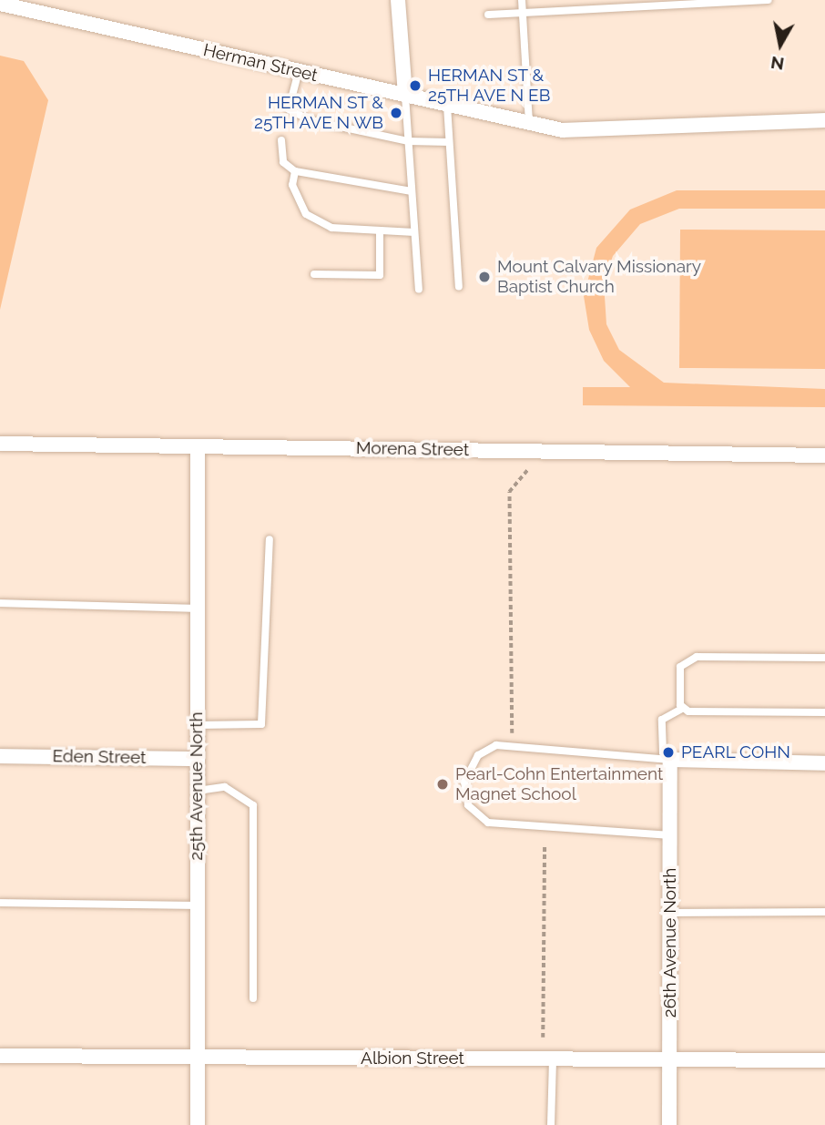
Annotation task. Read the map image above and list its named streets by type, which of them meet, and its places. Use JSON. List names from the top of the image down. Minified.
{"streets":{"street":["Herman Street","Morena Street","Eden Street","25th Avenue North","26th Avenue North","Albion Street"]},"crossings":[["Morena Street","25th Avenue North"],["Eden Street","25th Avenue North"],["25th Avenue North","Albion Street"],["26th Avenue North","Albion Street"]],"places":["HERMAN ST & 25TH AVE N EB","HERMAN ST & 25TH AVE N WB","Mount Calvary Missionary Baptist Church","PEARL COHN","Pearl-Cohn Entertainment Magnet School"],"north":"bottom"}
